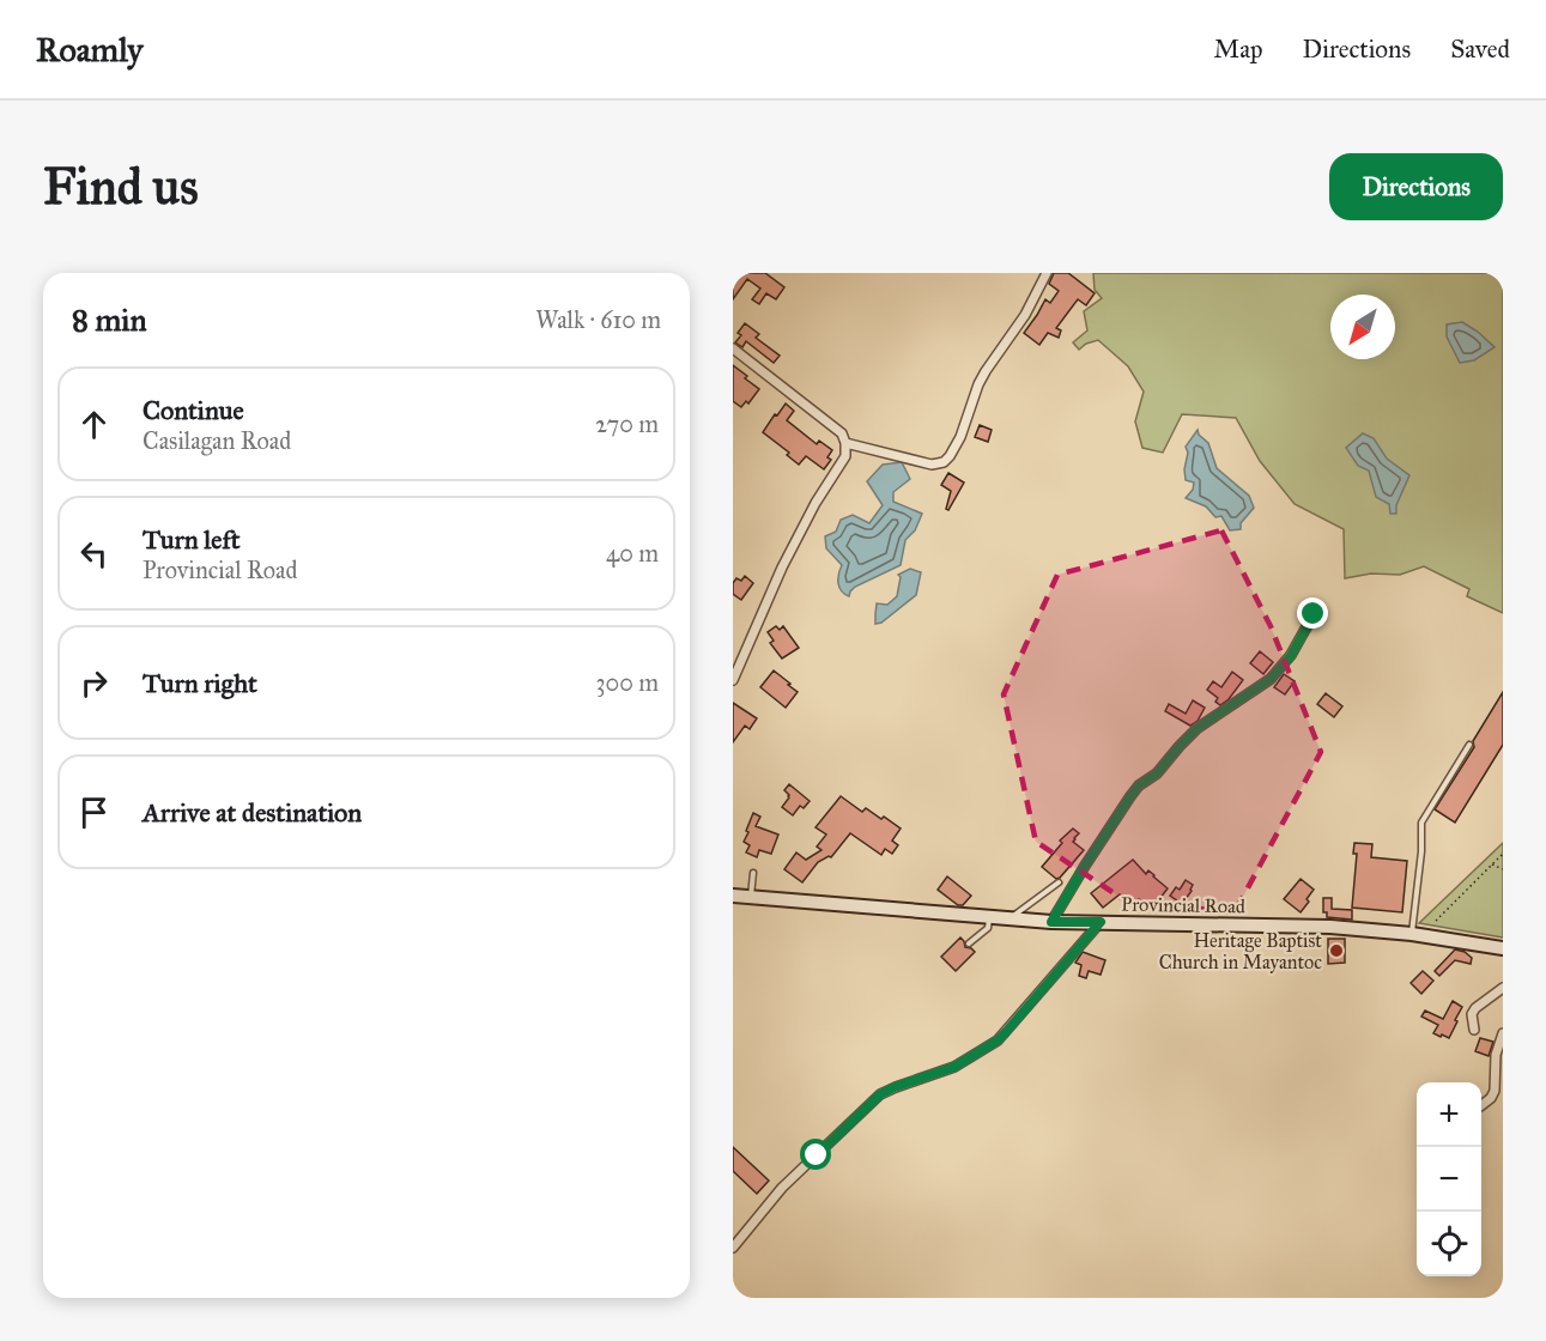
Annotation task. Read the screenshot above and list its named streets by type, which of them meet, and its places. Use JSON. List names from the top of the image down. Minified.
{"streets":{"main road":["Provincial Road"]},"places":["Heritage Baptist Church in Mayantoc"],"north":"bottom left","page":{"header":"Roamly","nav":["Map","Directions","Saved"],"buttons":"Directions","title":"Find us","heading":["8 min","Walk · 610 m"],"list":[["Continue","Casilagan Road","270 m"],["Turn left","Provincial Road","40 m"],["Turn right","300 m"],"Arrive at destination"],"map_buttons":["+","−"]}}
